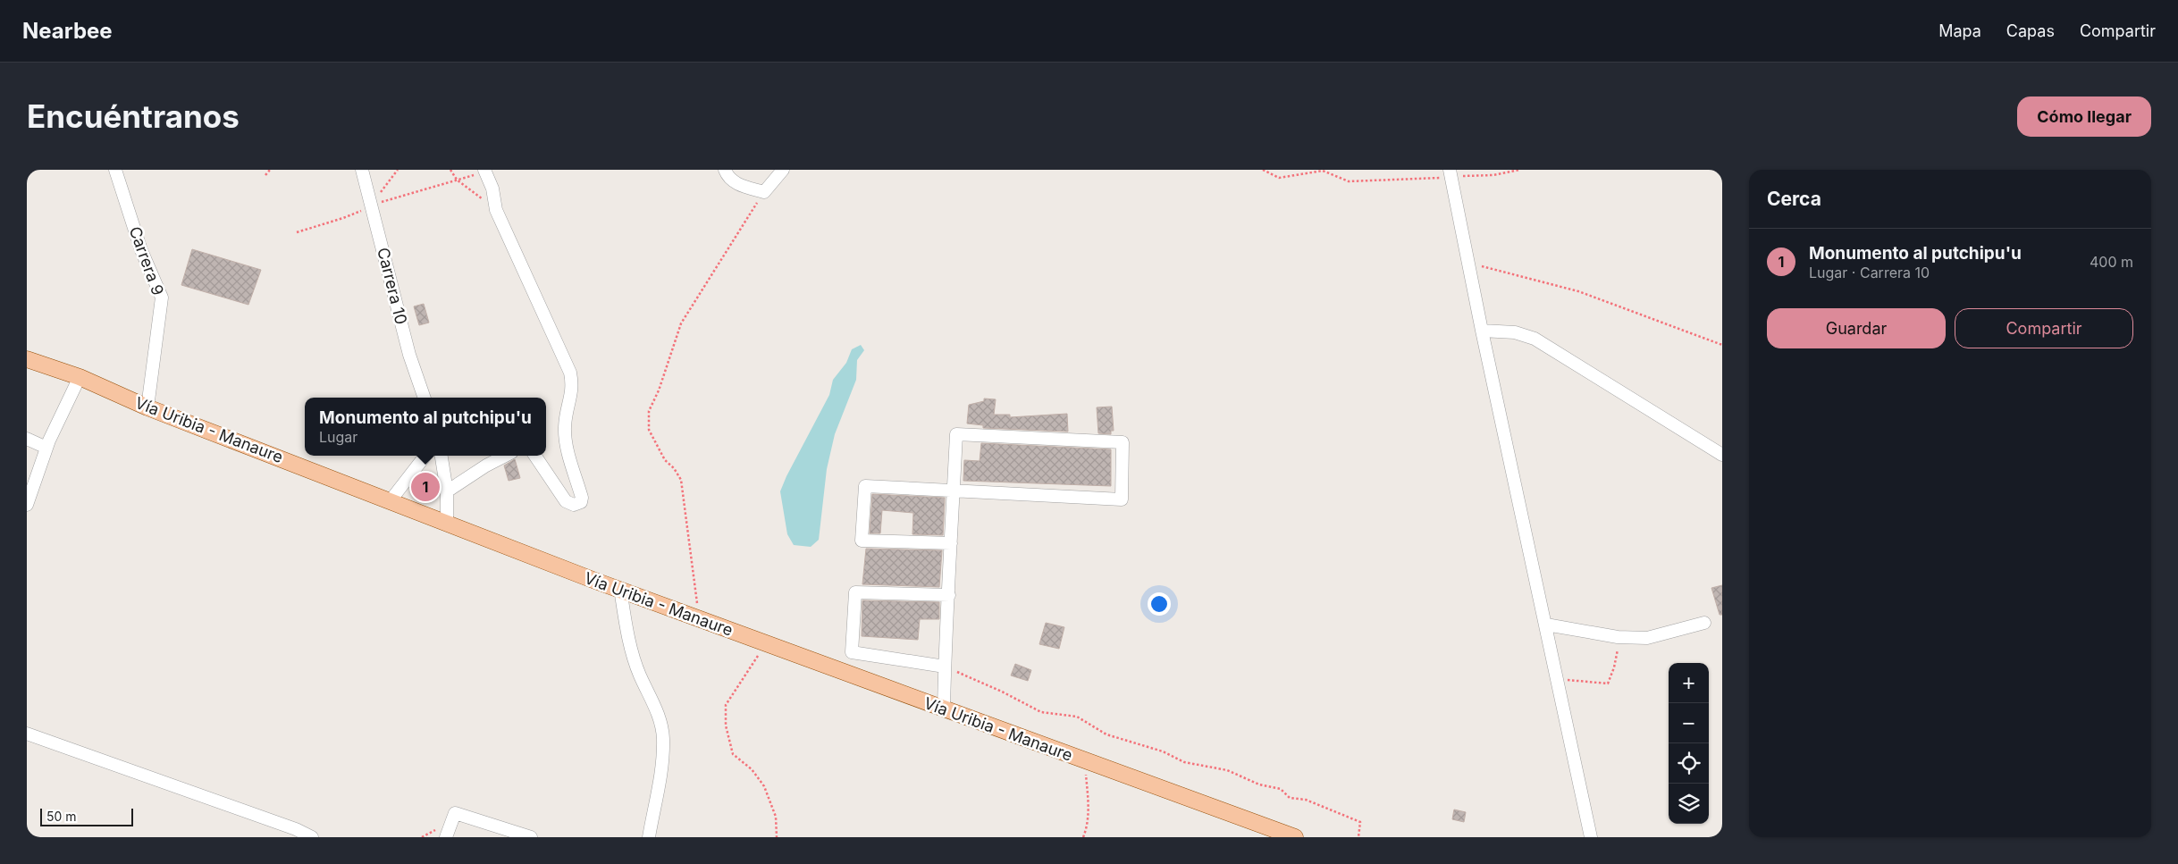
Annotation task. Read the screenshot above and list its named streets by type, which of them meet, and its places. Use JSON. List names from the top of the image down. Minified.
{"streets":{"main road":["Vía Uribia - Manaure"],"street":["Carrera 9","Carrera 10"]},"crossings":[["Carrera 9","Vía Uribia - Manaure"]],"scale_bar":"50 m","page":{"header":"Nearbee","nav":["Mapa","Capas","Compartir"],"buttons":["Cómo llegar",["Guardar","Compartir"]],"title":"Encuéntranos","heading":"Cerca","list":[{"mark":"1","name":"Monumento al putchipu'u","note":"Lugar · Carrera 10","value":"400 m"}],"popup":["Monumento al putchipu'u","Lugar"],"pins":"1","map_buttons":["+","−"],"scale":"50 m"}}
